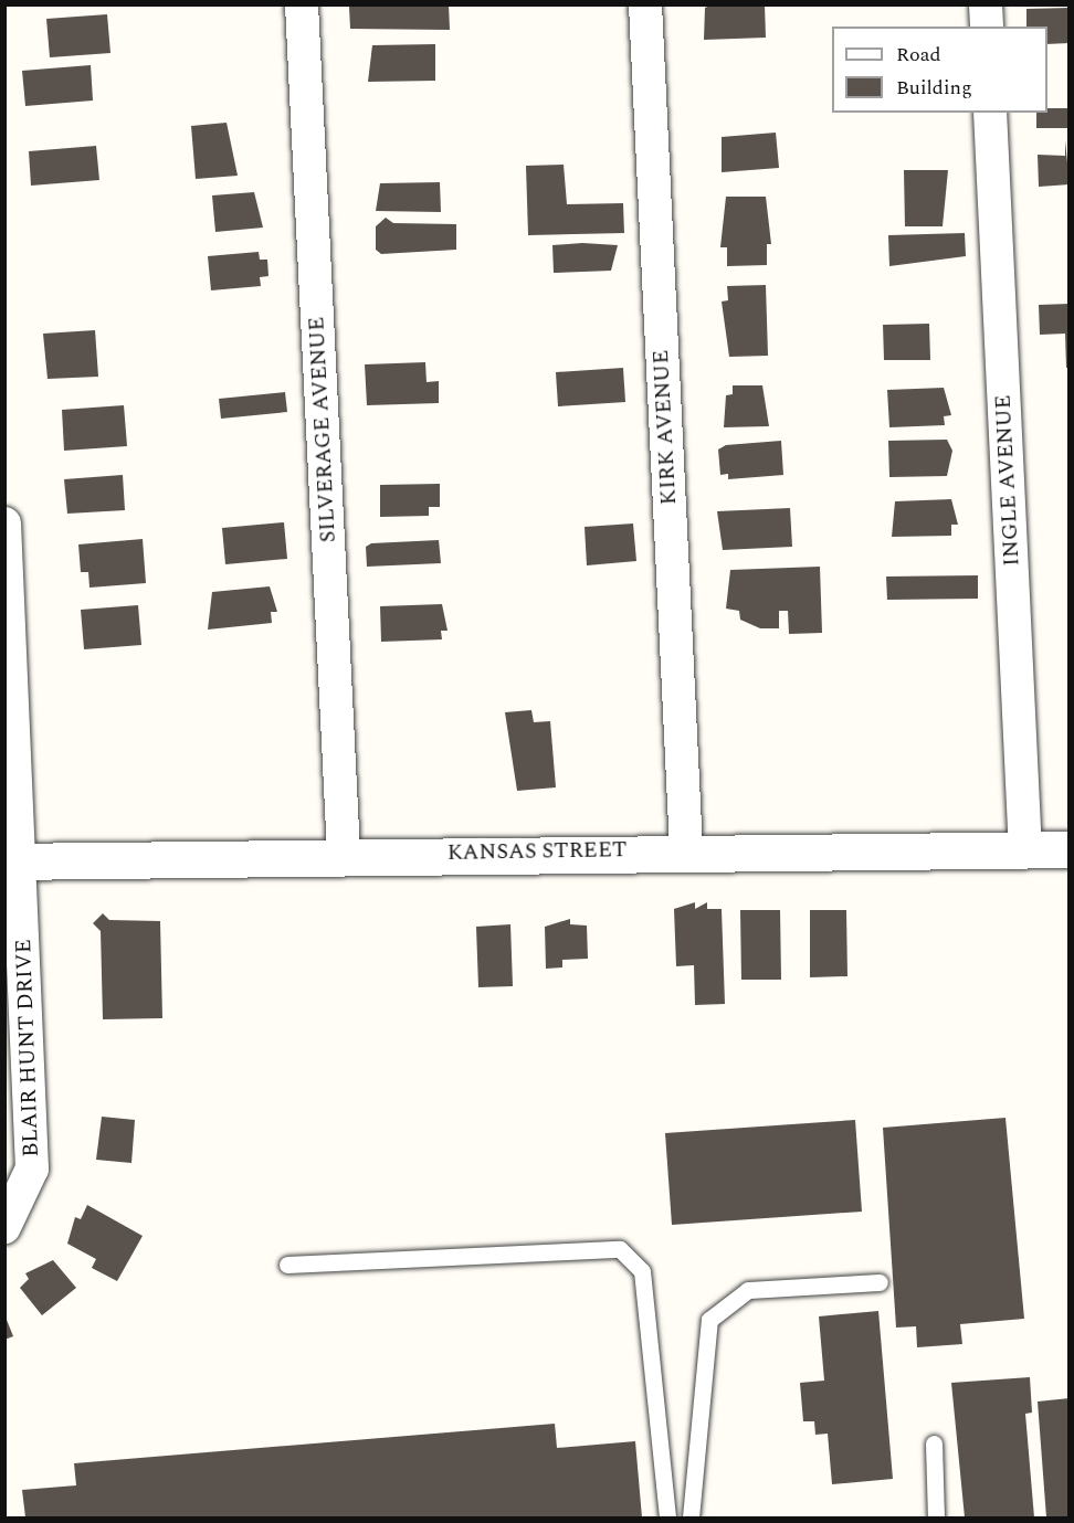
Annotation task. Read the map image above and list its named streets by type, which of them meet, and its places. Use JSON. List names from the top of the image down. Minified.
{"streets":{"street":["KIRK AVENUE","SILVERAGE AVENUE","INGLE AVENUE","KANSAS STREET","BLAIR HUNT DRIVE"]},"crossings":[["KIRK AVENUE","KANSAS STREET"],["SILVERAGE AVENUE","KANSAS STREET"],["INGLE AVENUE","KANSAS STREET"],["KANSAS STREET","BLAIR HUNT DRIVE"]],"legend":["Road","Building"]}
